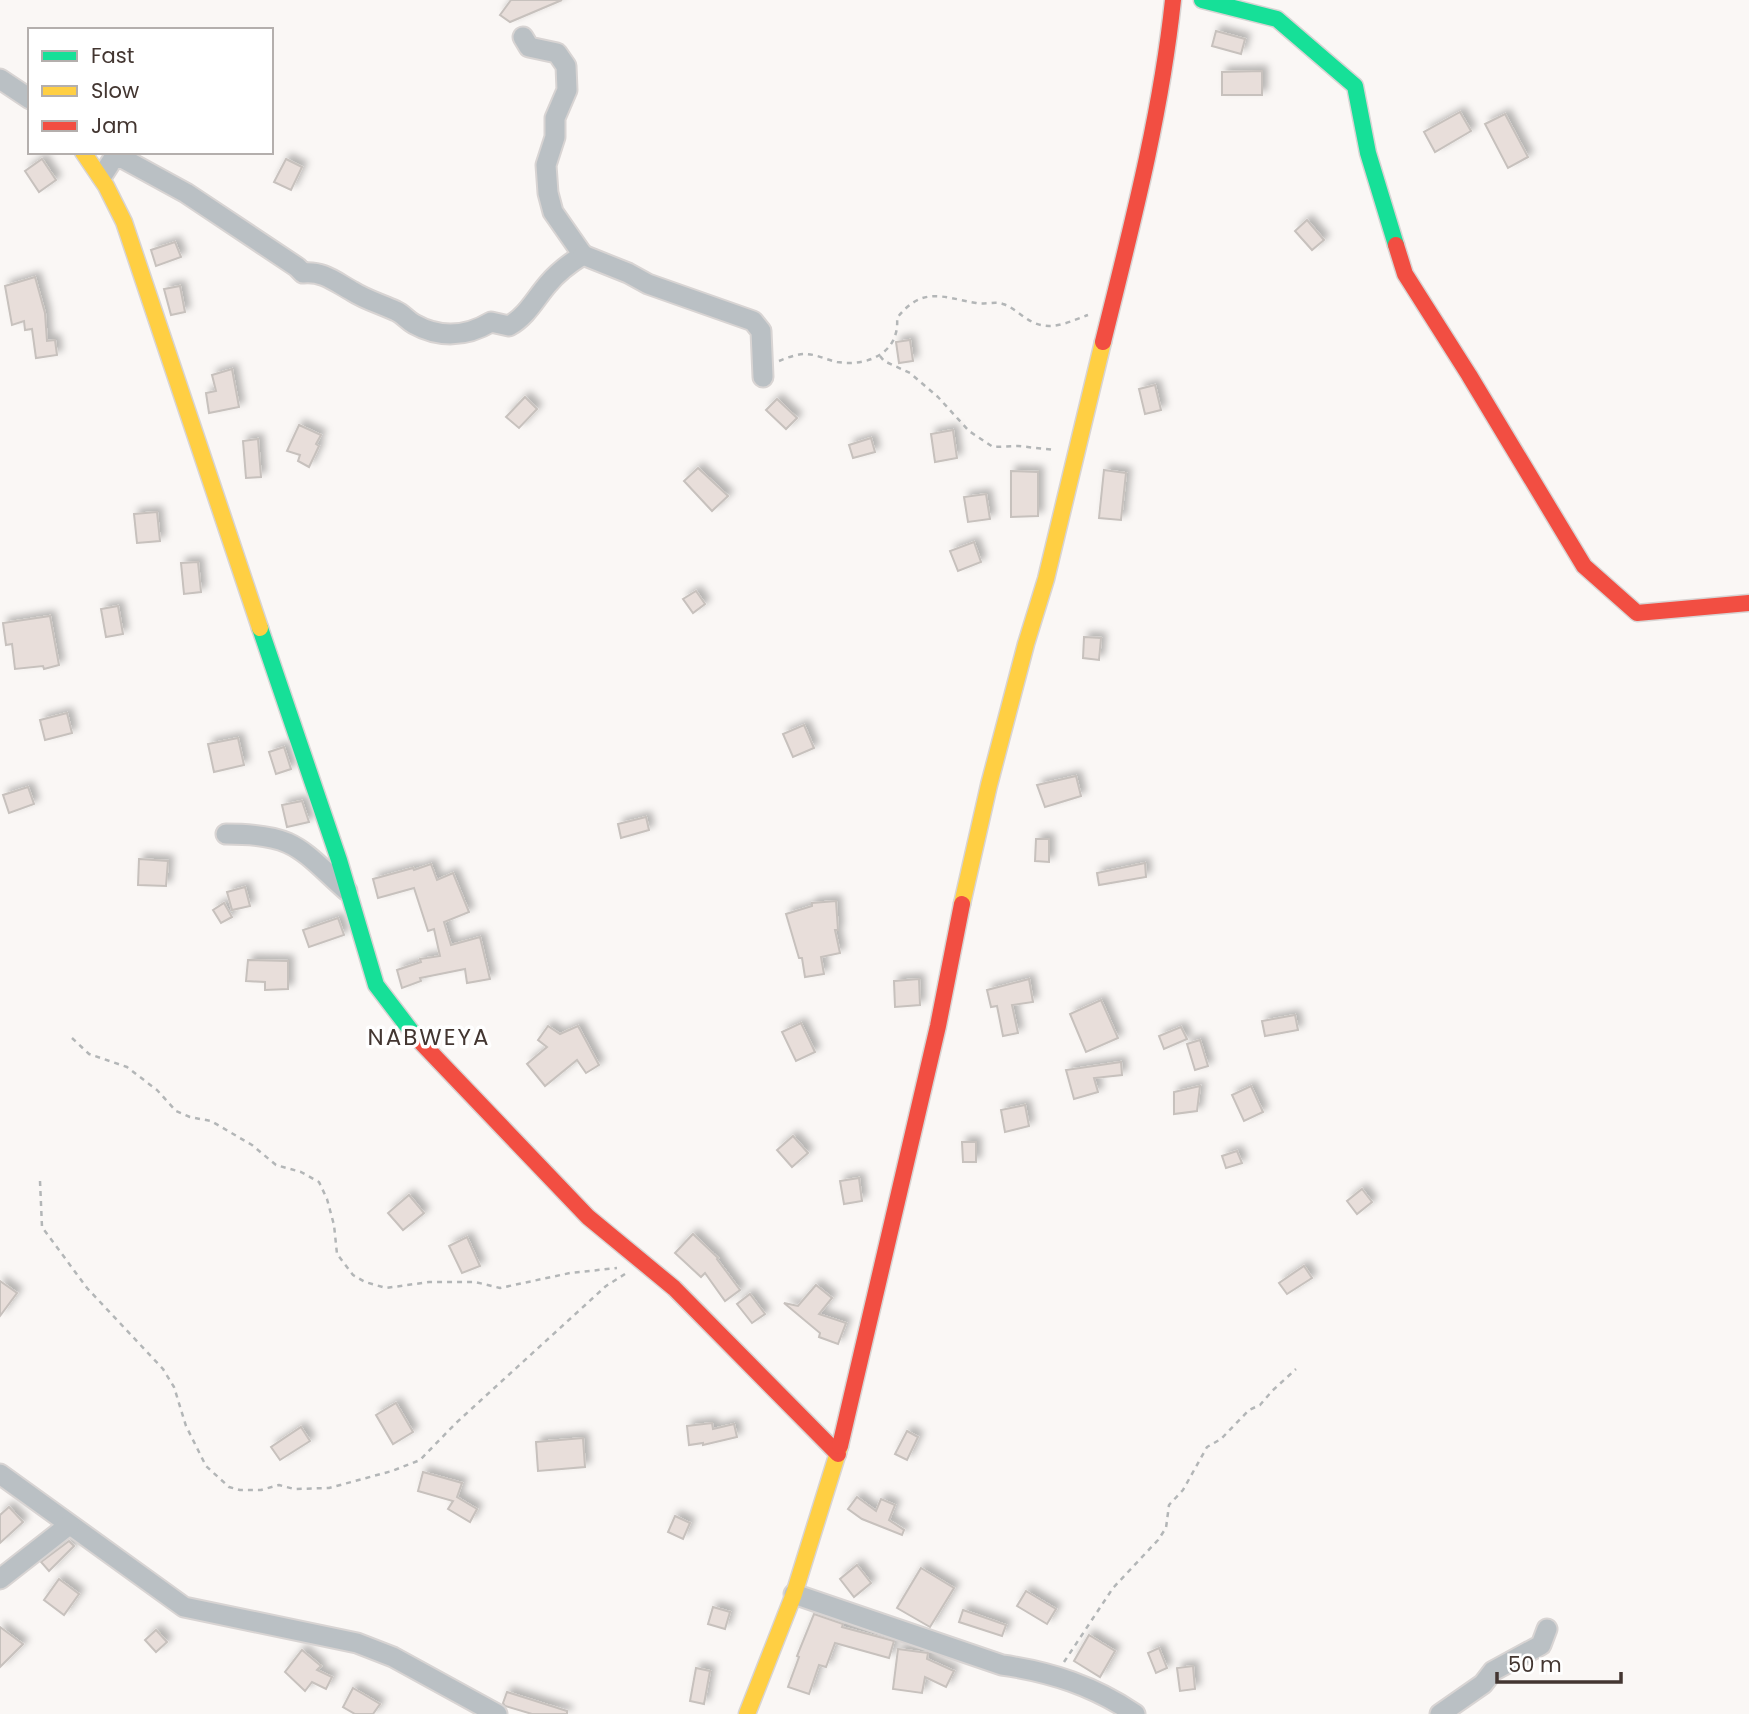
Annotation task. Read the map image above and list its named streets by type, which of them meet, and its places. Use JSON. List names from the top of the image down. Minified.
{"districts":["NABWEYA"],"legend":["Fast","Slow","Jam"],"scale_bar":"50 m"}
